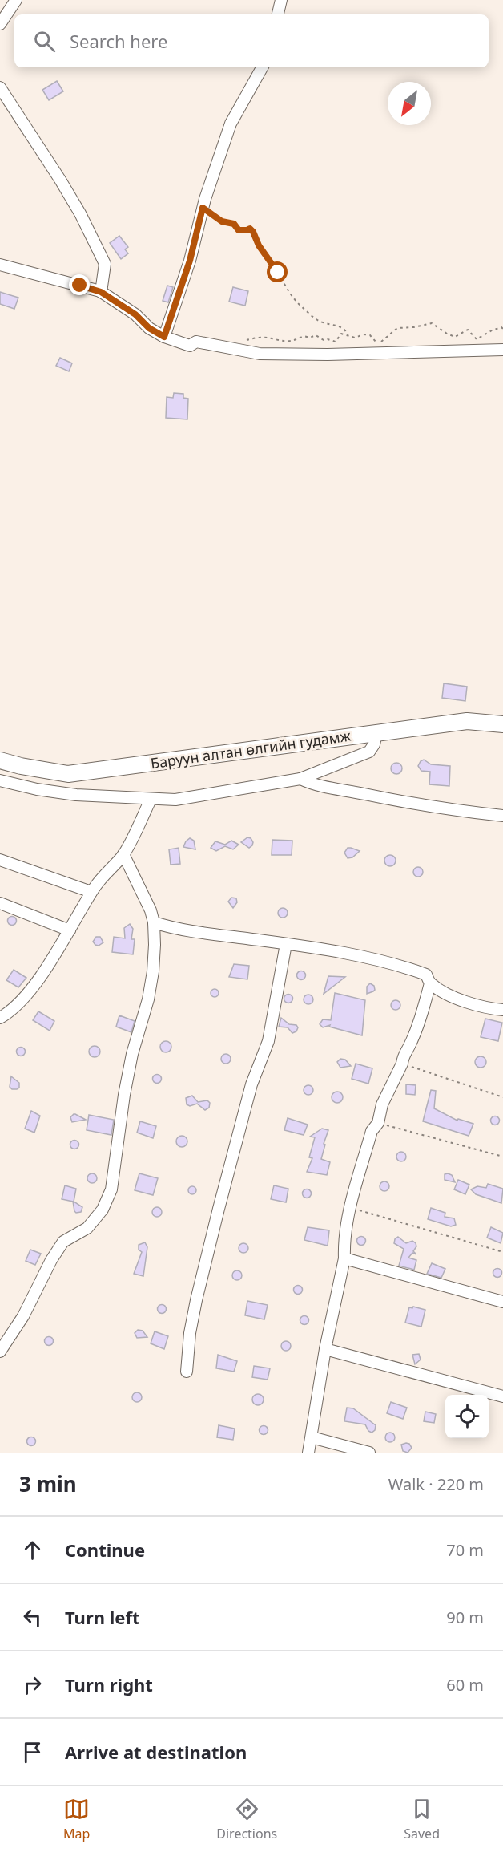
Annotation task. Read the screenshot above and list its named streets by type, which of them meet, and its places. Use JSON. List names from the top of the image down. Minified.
{"streets":{"main road":["Баруун алтан өлгийн гудамж"]},"north":"bottom left","page":{"search":"Search here","heading":["3 min","Walk · 220 m"],"list":[["Continue","70 m"],["Turn left","90 m"],["Turn right","60 m"],"Arrive at destination"],"nav":["Map","Directions","Saved"]}}
